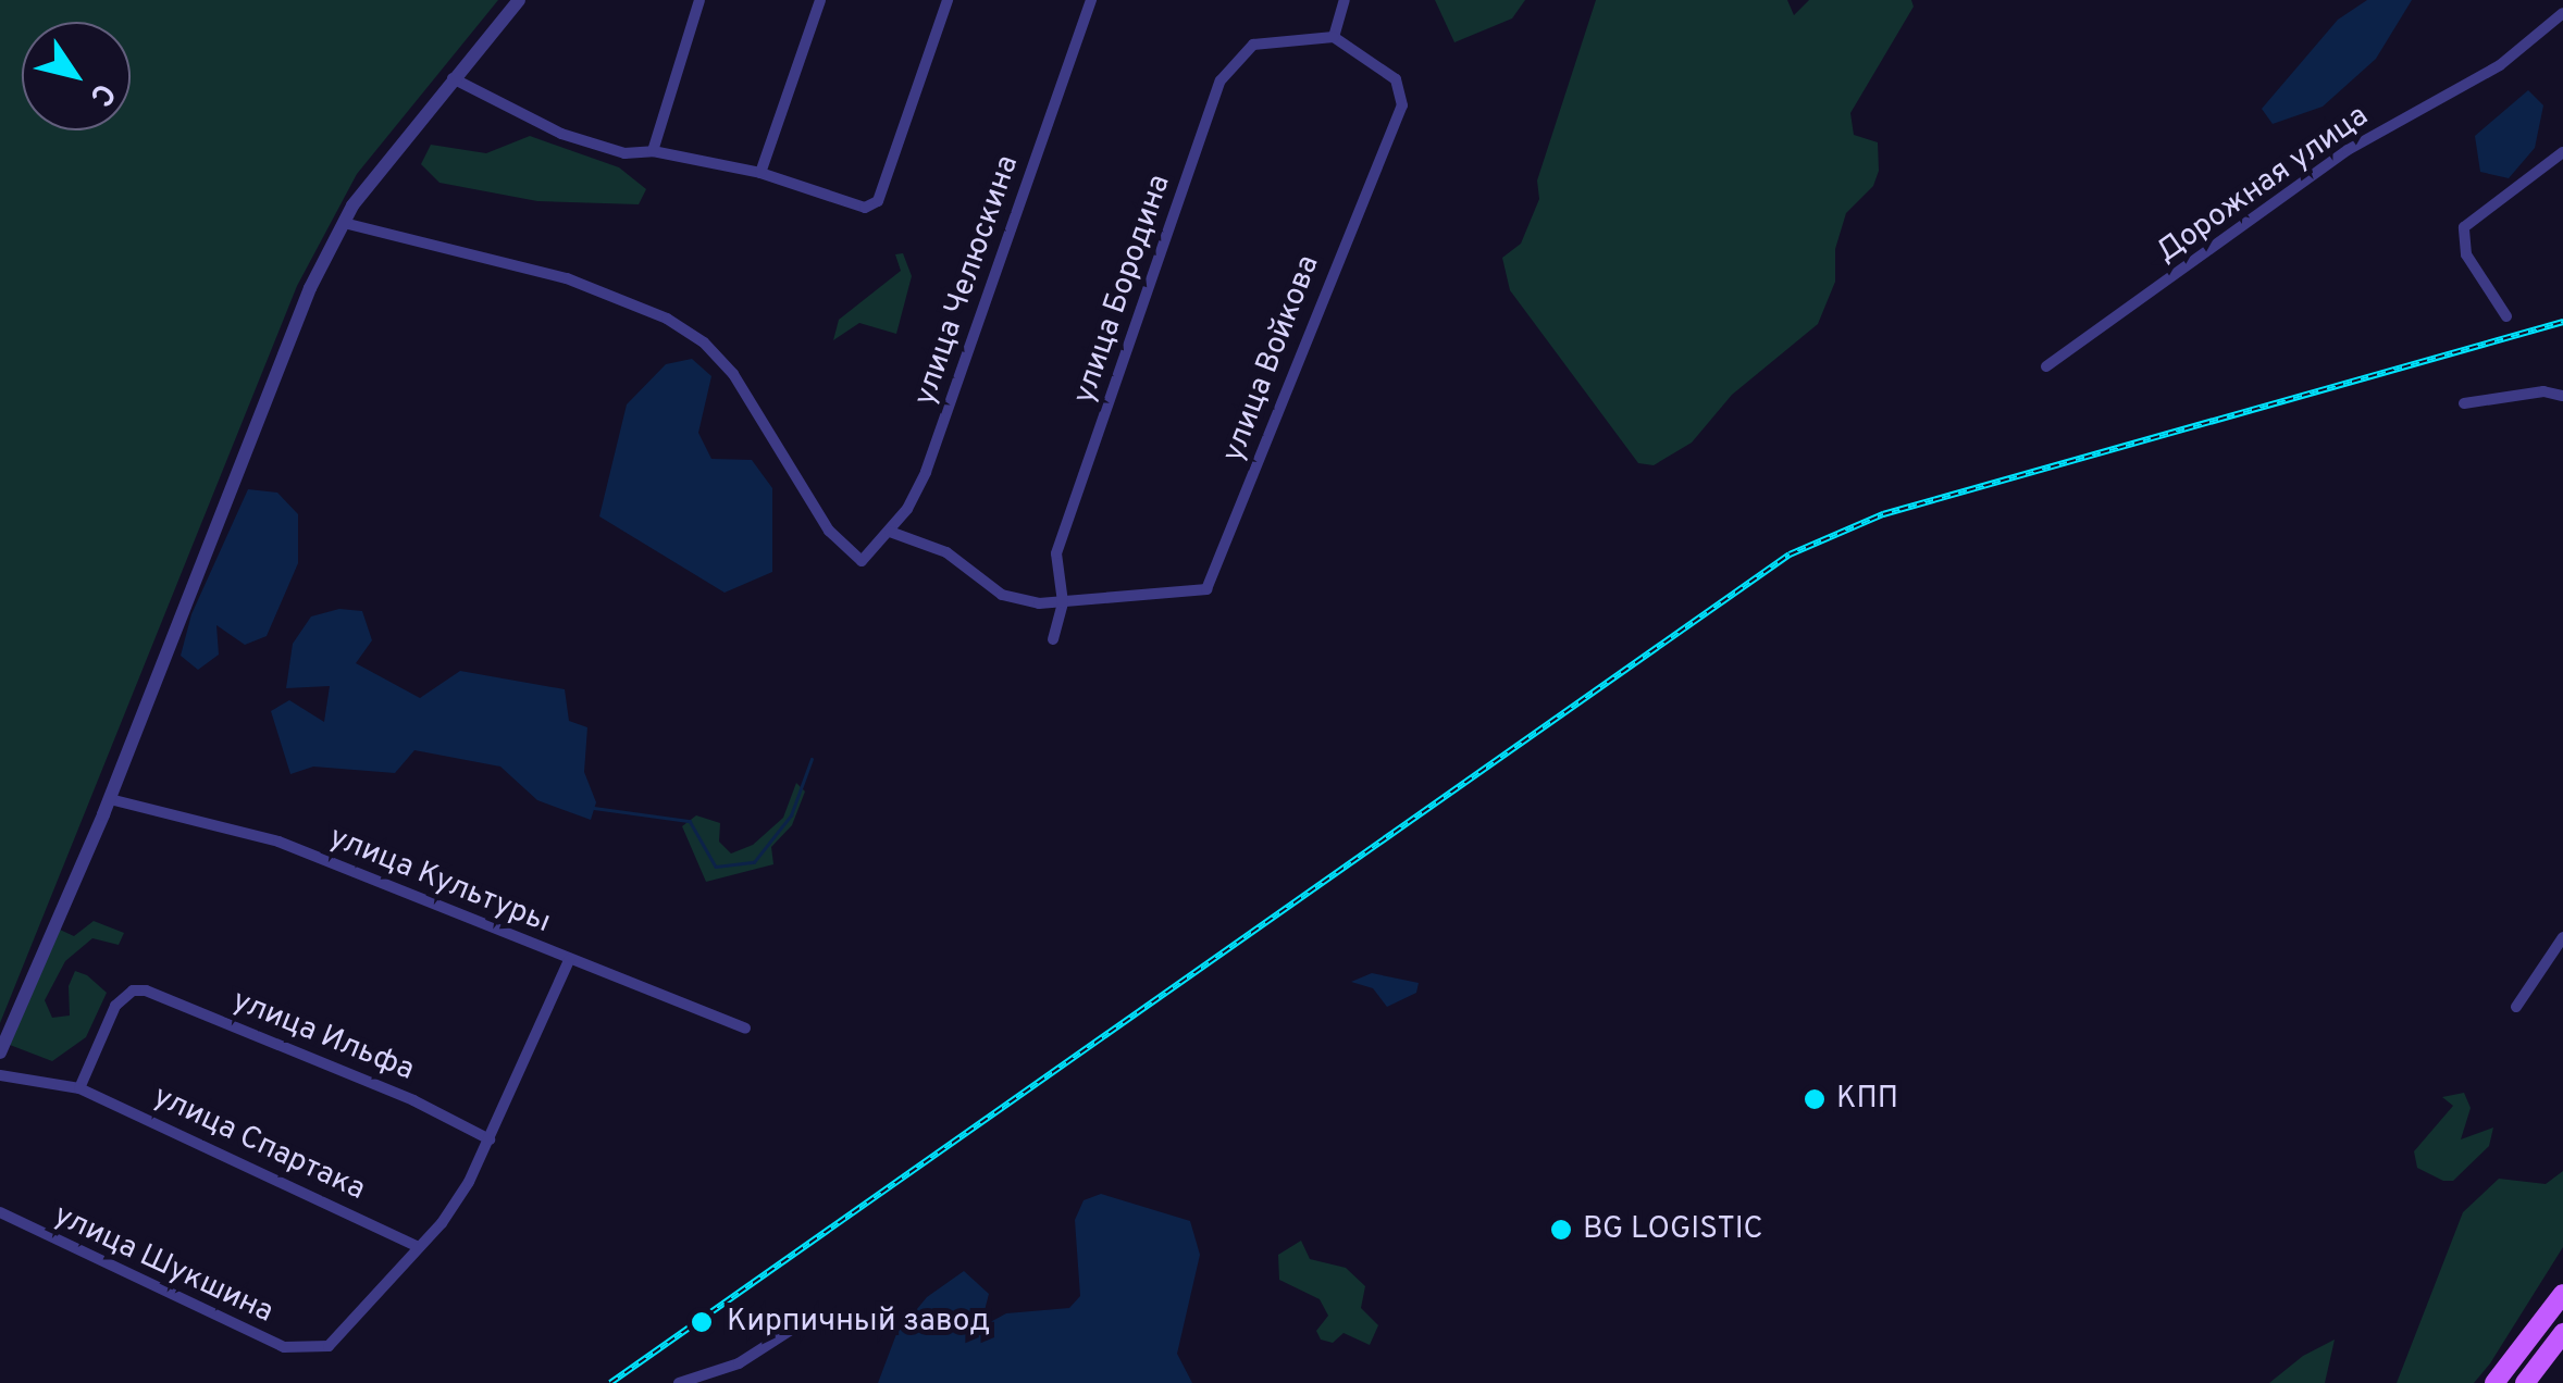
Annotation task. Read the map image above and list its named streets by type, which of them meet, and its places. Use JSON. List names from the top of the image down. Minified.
{"streets":{"street":["Дорожная улица","улица Челюскина","улица Бородина","улица Войкова","улица Культуры","улица Ильфа","улица Спартака","улица Шукшина"]},"crossings":[["улица Бородина","улица Войкова"],["улица Ильфа","улица Спартака"],["улица Спартака","улица Шукшина"]],"places":["КПП","BG LOGISTIC","Кирпичный завод"],"north":"bottom right"}
